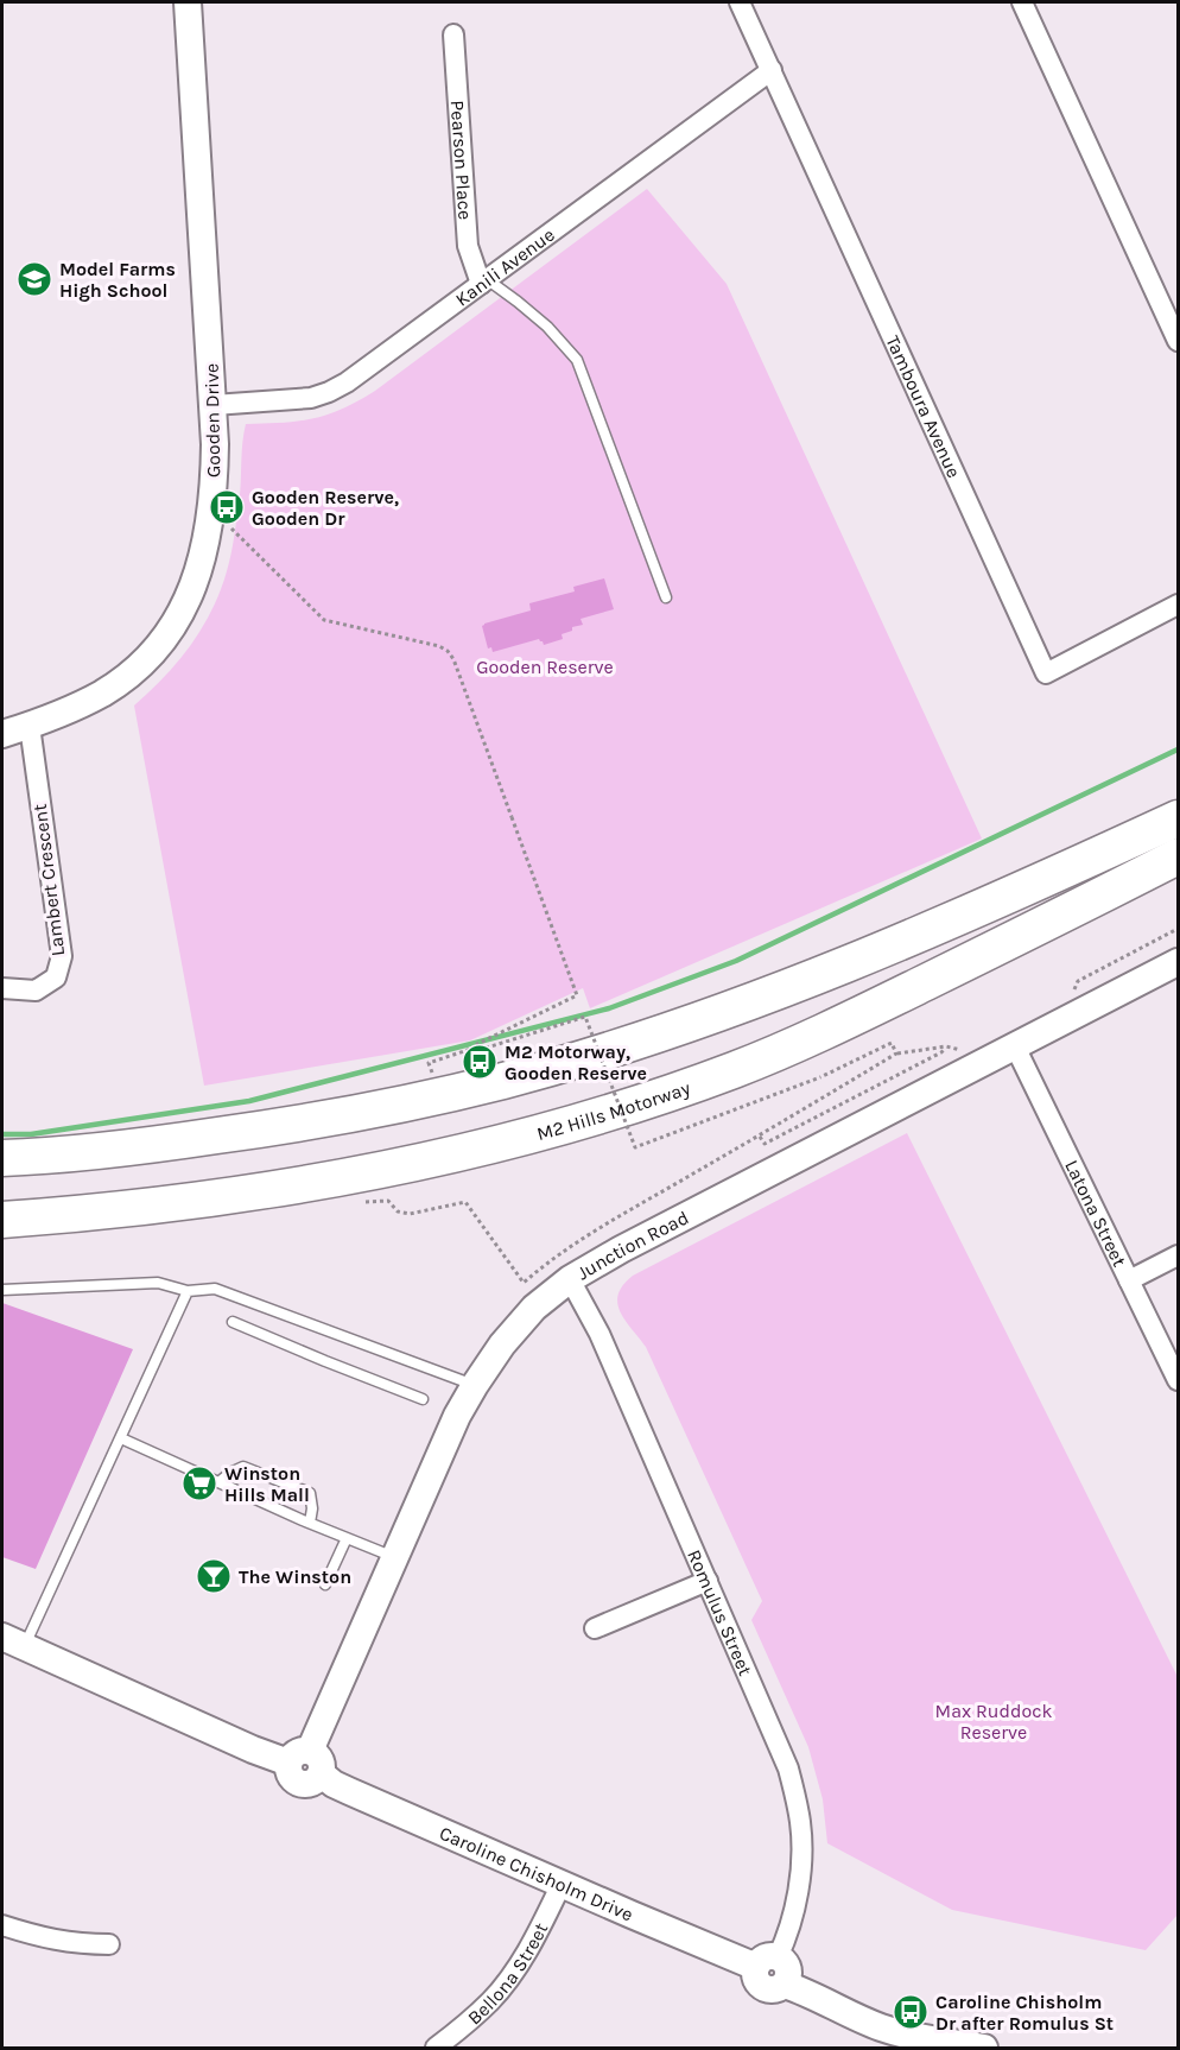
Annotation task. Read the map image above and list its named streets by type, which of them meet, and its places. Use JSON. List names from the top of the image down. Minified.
{"streets":{"highway":["M2 Hills Motorway"],"street":["Pearson Place","Kanili Avenue","Tamboura Avenue","Gooden Drive","Lambert Crescent","Latona Street","Junction Road","Romulus Street","Caroline Chisholm Drive","Bellona Street"]},"crossings":[["Pearson Place","Kanili Avenue"],["Kanili Avenue","Tamboura Avenue"],["Kanili Avenue","Gooden Drive"],["Gooden Drive","Lambert Crescent"],["Latona Street","Junction Road"],["Junction Road","Romulus Street"],["Junction Road","Caroline Chisholm Drive"],["Romulus Street","Caroline Chisholm Drive"],["Caroline Chisholm Drive","Bellona Street"]],"parks":["Gooden Reserve","Max Ruddock Reserve"],"places":{"school or university":["Model Farms High School"],"bus stop":["Gooden Reserve, Gooden Dr","M2 Motorway, Gooden Reserve","Caroline Chisholm Dr after Romulus St"],"supermarket":["Winston Hills Mall"],"bar":["The Winston"]}}
